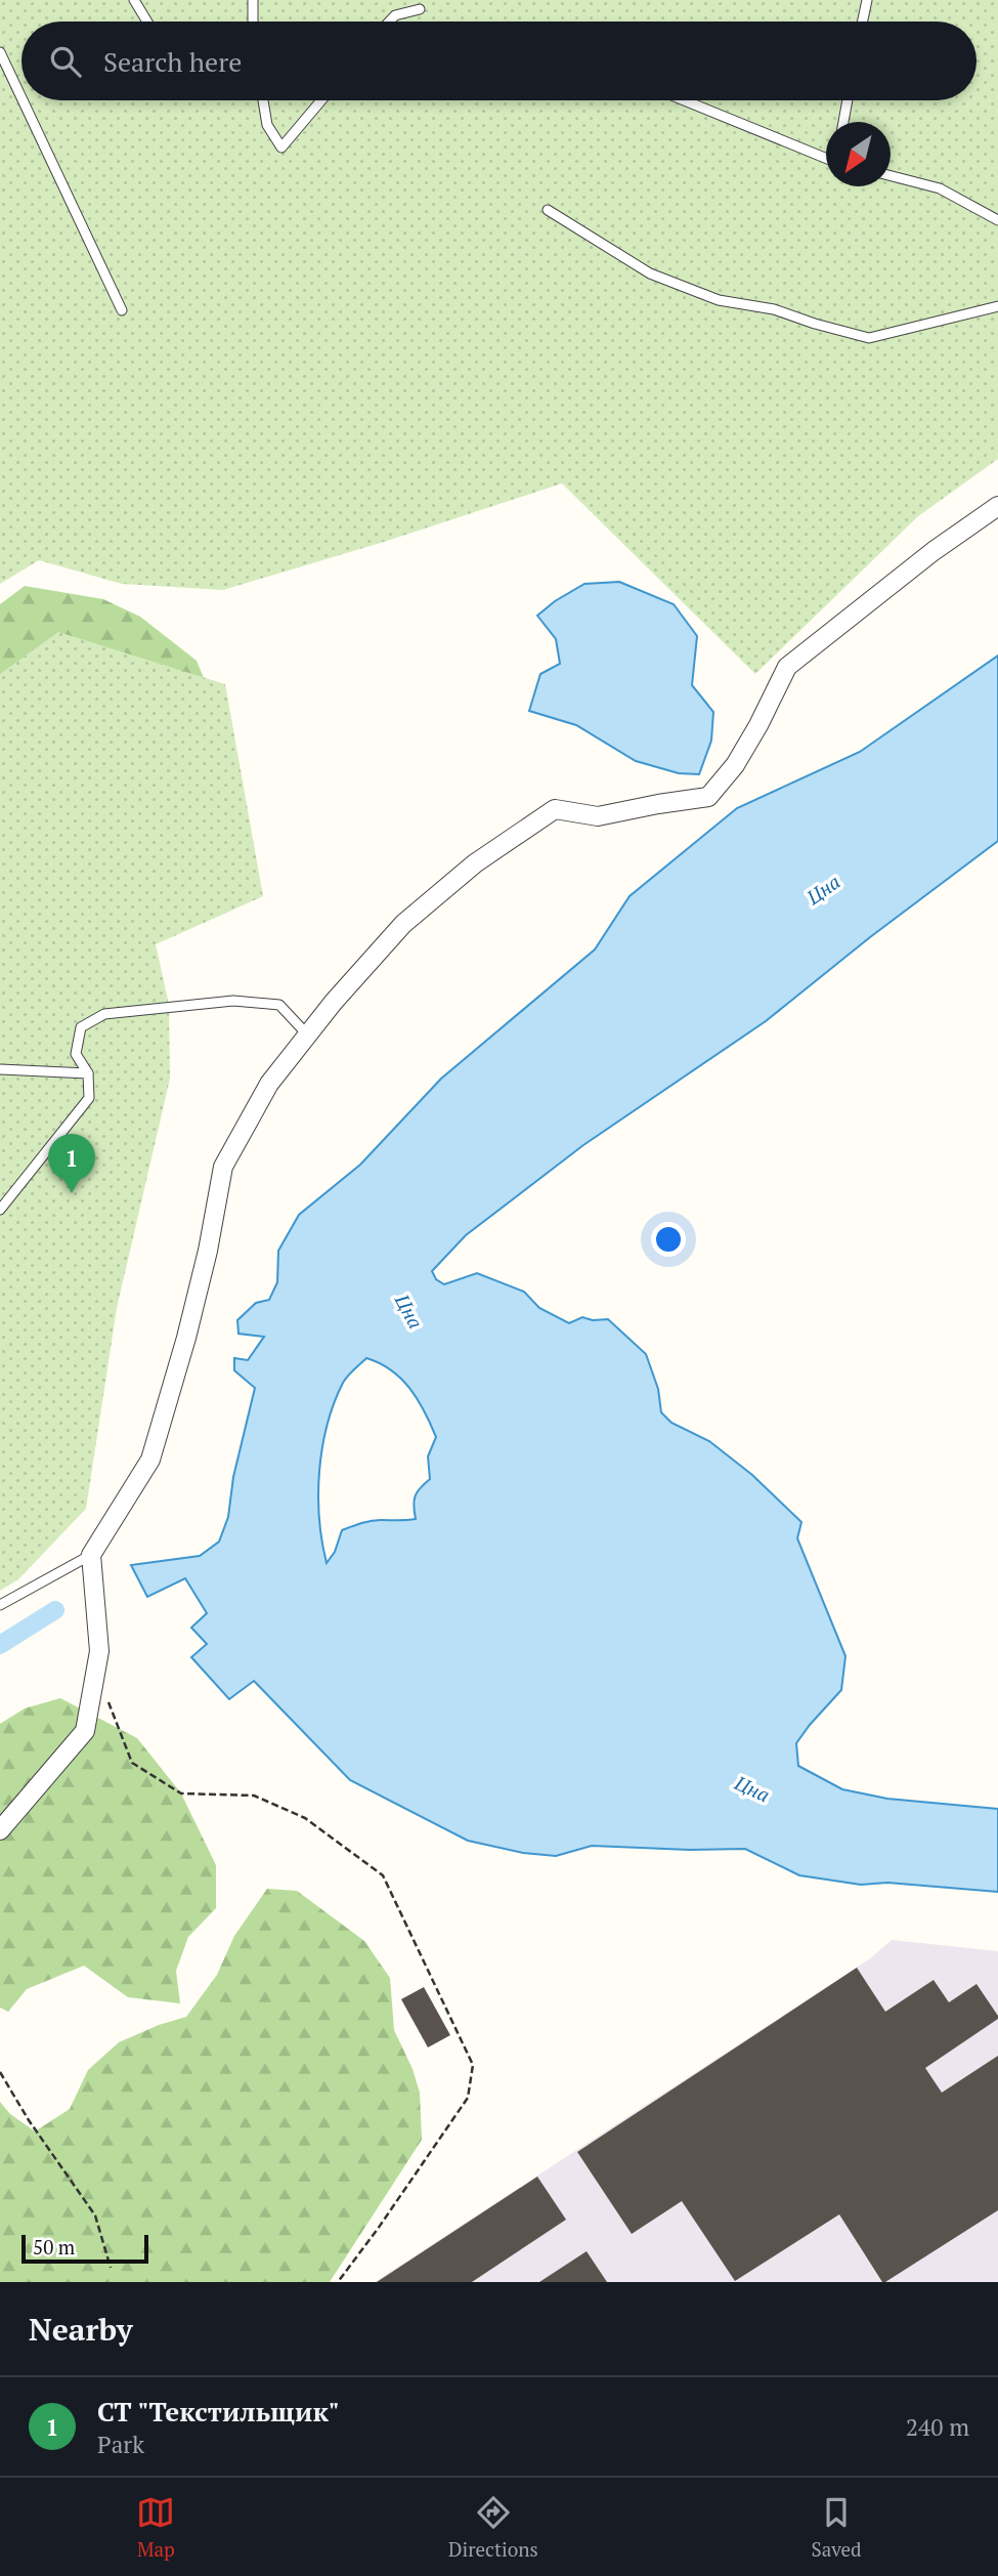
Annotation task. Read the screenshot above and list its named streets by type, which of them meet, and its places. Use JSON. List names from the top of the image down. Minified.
{"water":["Цна"],"scale_bar":"50 m","north":"bottom left","page":{"search":"Search here","pins":"1","scale":"50 m","heading":"Nearby","list":[{"mark":"1","name":"СТ \"Текстильщик\"","note":"Park","value":"240 m"}],"nav":["Map","Directions","Saved"]}}
